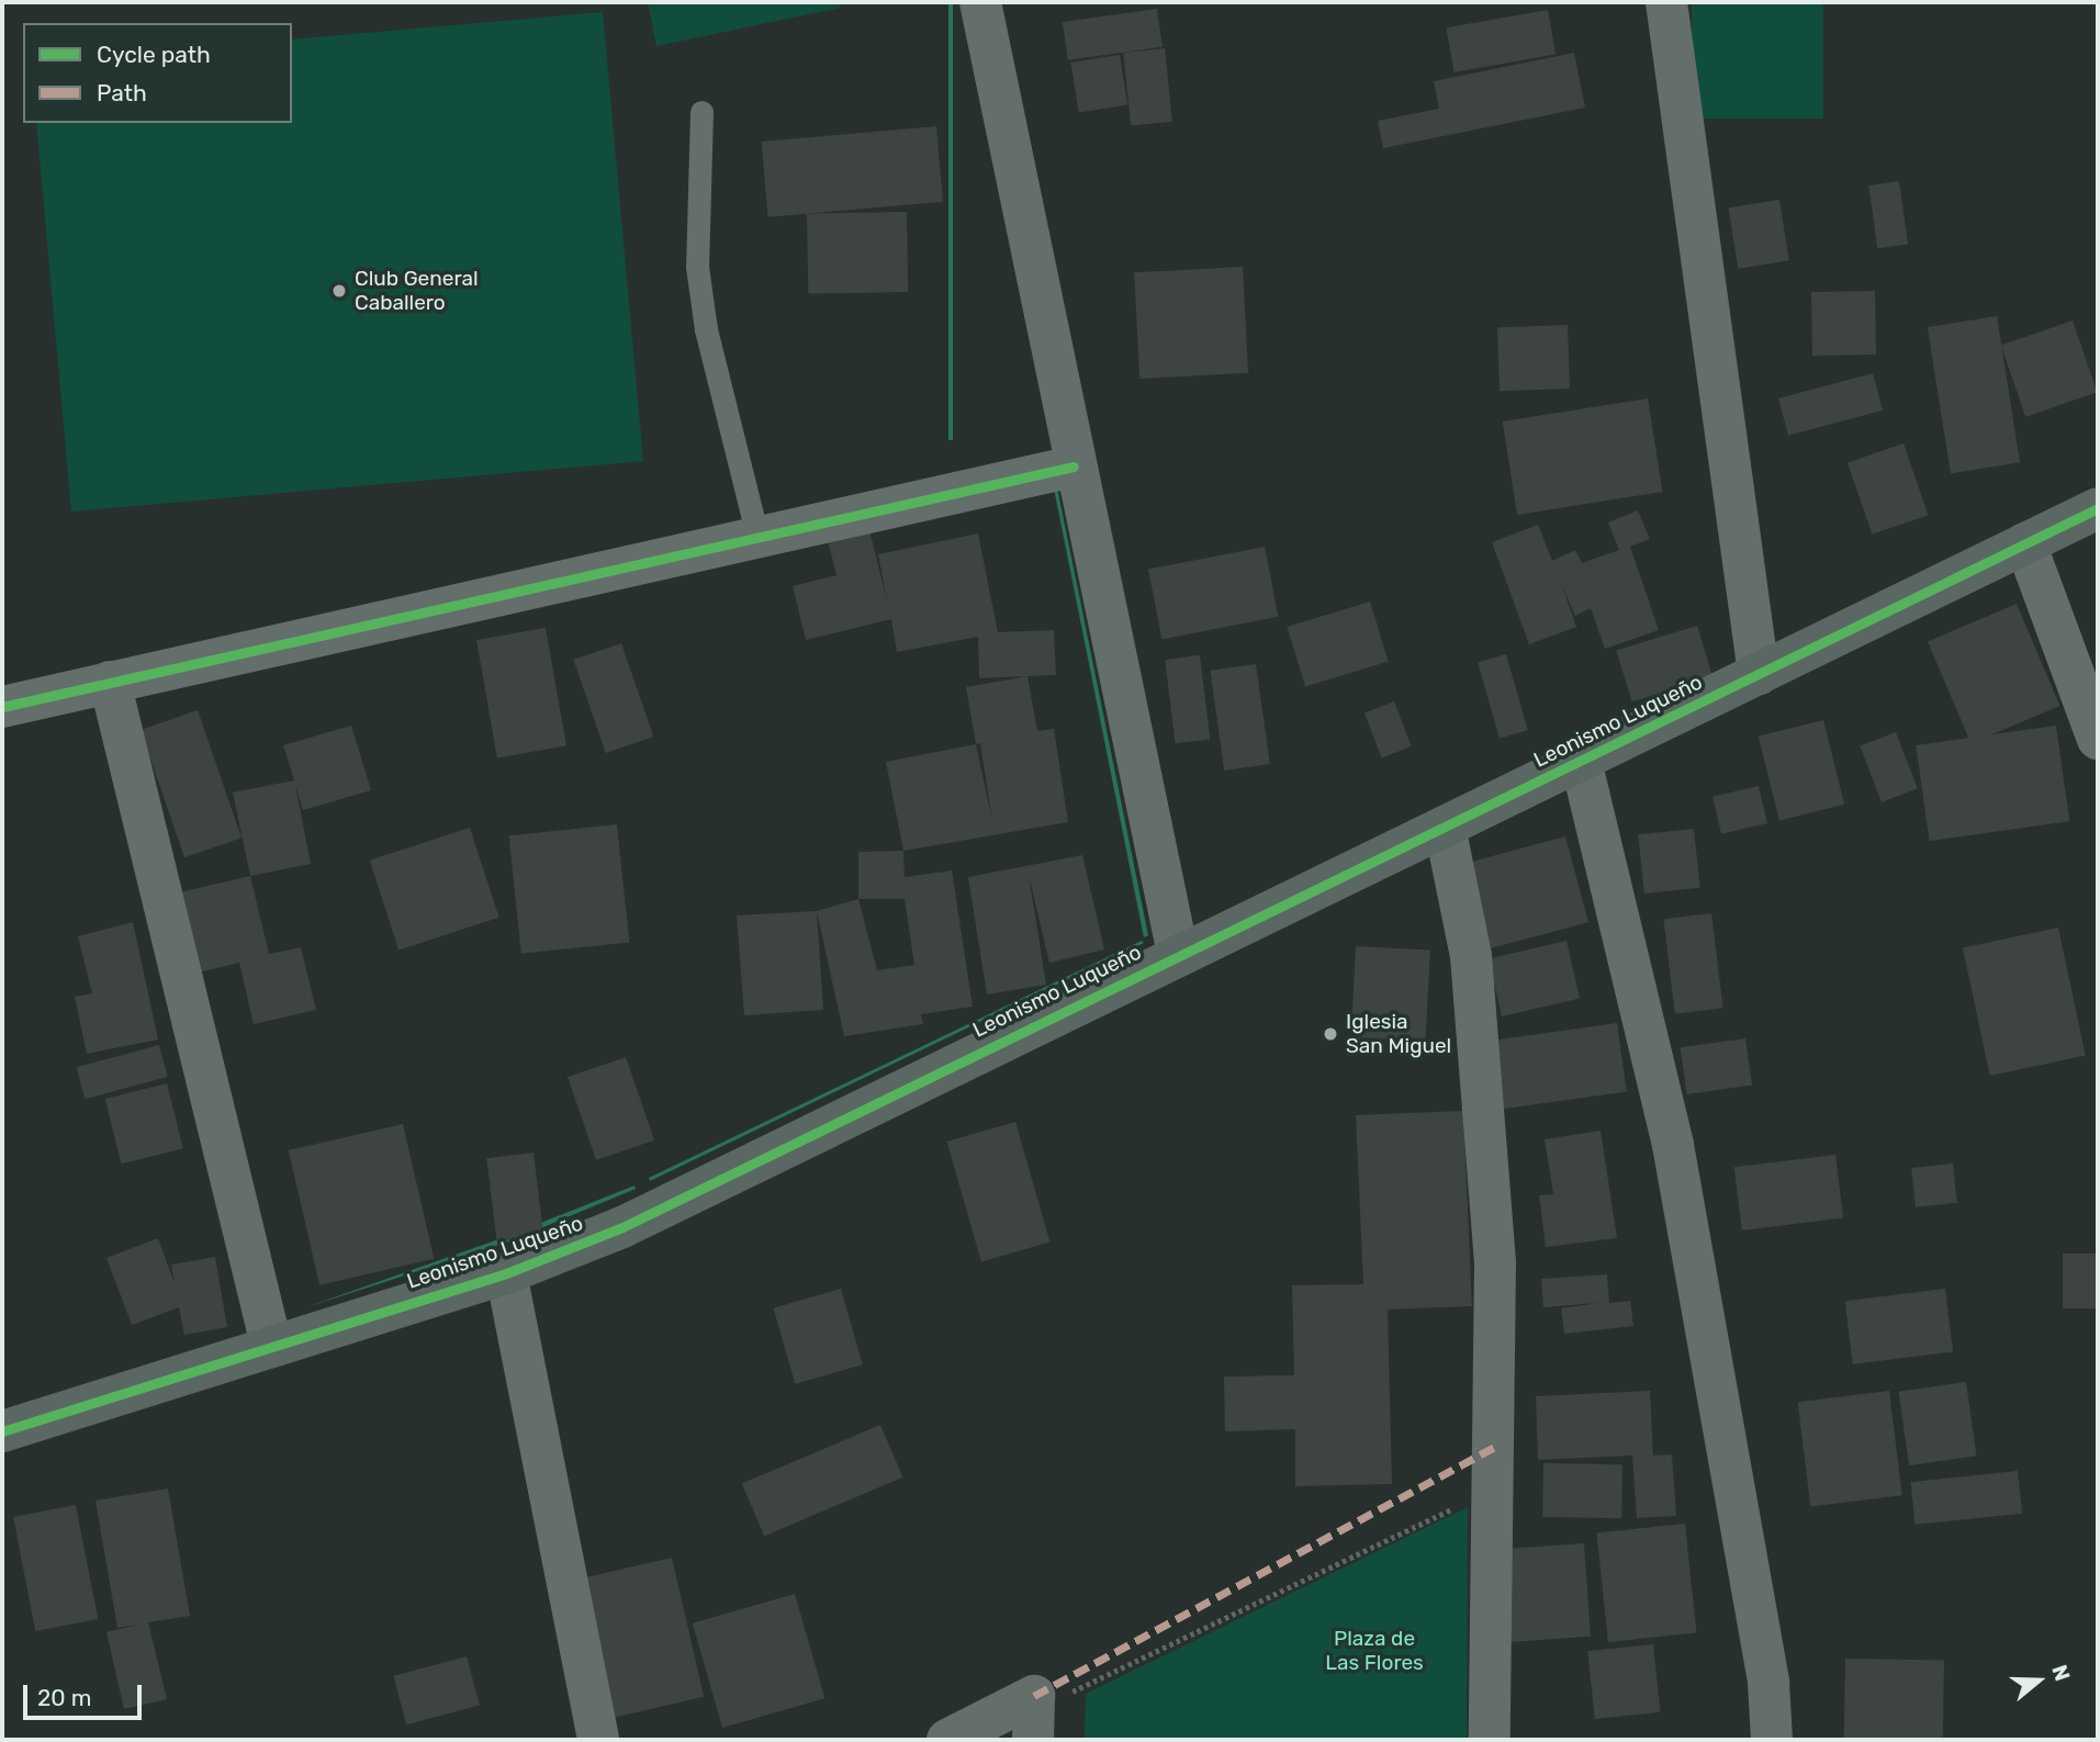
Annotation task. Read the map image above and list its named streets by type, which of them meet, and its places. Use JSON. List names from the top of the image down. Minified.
{"streets":{"street":["Leonismo Luqueño"]},"parks":["Plaza de Las Flores"],"places":["Club General Caballero","Iglesia San Miguel"],"legend":["Cycle path","Path"],"scale_bar":"20 m","north":"right"}
